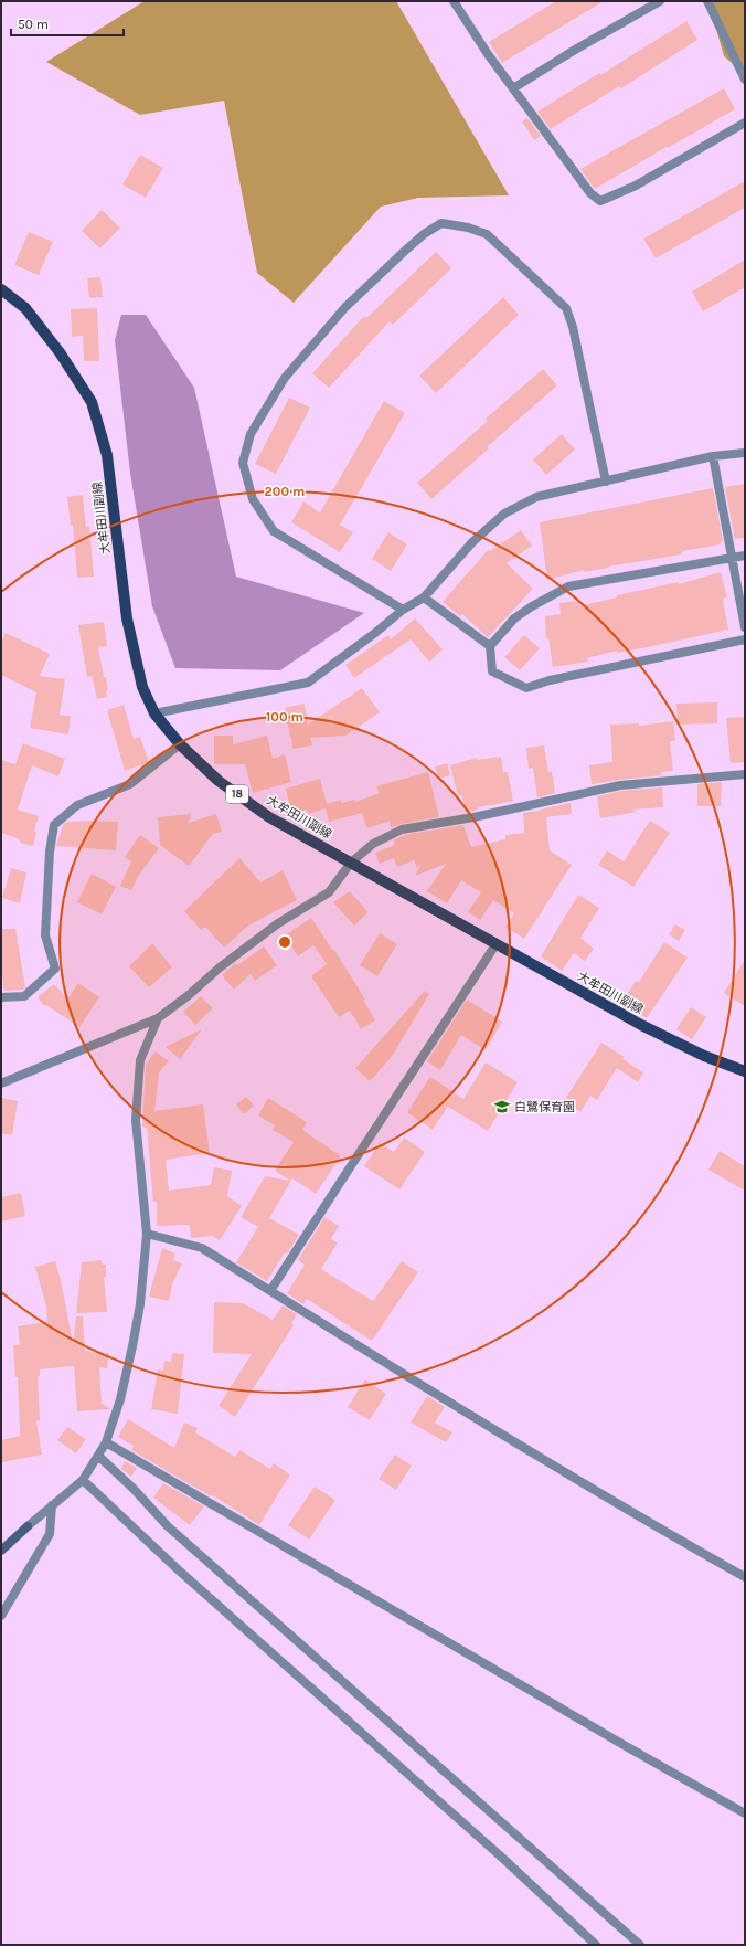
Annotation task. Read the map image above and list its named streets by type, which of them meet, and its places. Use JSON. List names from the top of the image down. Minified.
{"streets":{"main road":["大牟田川副線","18"]},"places":{"school or university":["白鷺保育園"]},"scale_bar":"50 m","rings":["200 m","100 m"]}
